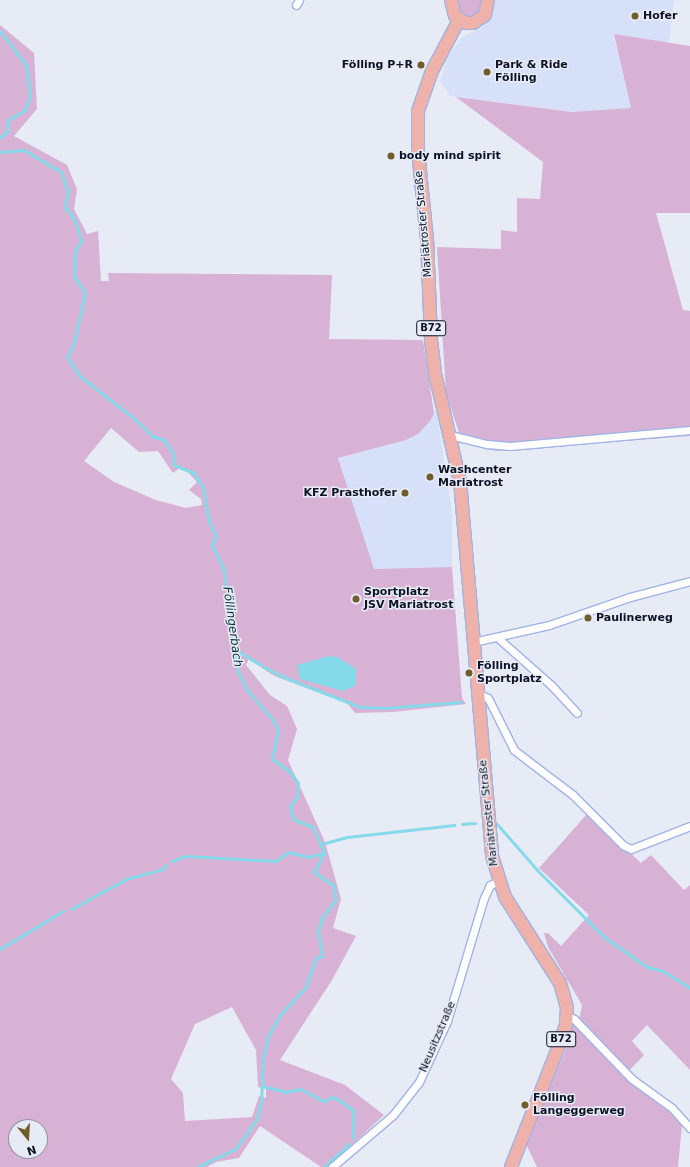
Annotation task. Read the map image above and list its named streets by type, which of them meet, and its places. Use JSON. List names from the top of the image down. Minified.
{"streets":{"main road":["Mariatroster Straße","B72"],"street":["Neusitzstraße"]},"crossings":[["Mariatroster Straße","Neusitzstraße"]],"water":["Föllingerbach"],"places":["Hofer","Fölling P+R","Park & Ride Fölling","body mind spirit","Washcenter Mariatrost","KFZ Prasthofer","Sportplatz JSV Mariatrost","Paulinerweg","Fölling Sportplatz","Fölling Langeggerweg"],"north":"bottom"}
